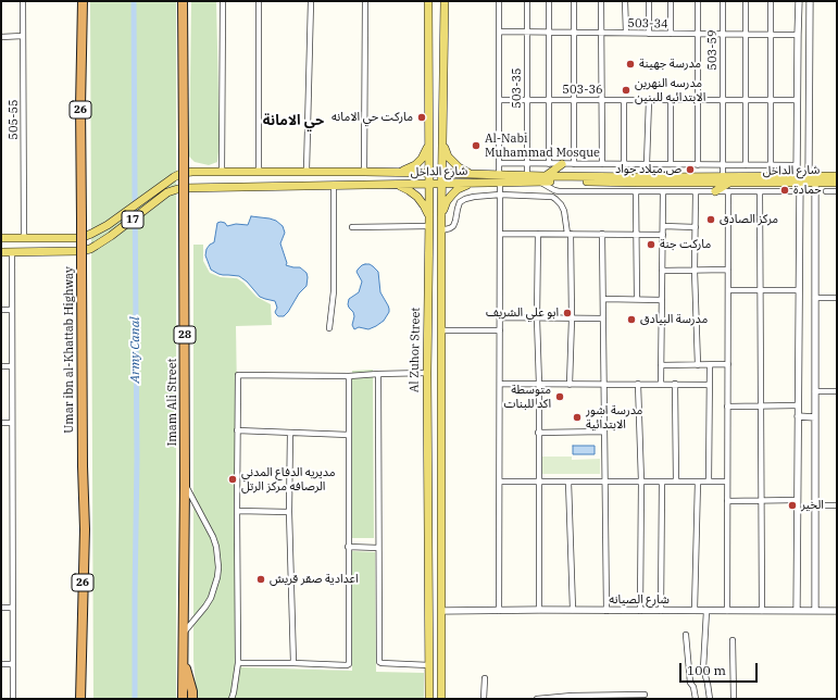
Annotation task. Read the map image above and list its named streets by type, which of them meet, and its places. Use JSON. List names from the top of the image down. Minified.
{"streets":{"highway":["26","28","Umar ibn al-Khattab Highway","Imam Ali Street"],"main road":["شارع الداخل","17","Al Zuhor Street"],"street":["503-34","503-59","503-35","503-36","505-55","شارع الصيانه"]},"crossings":[["503-34","503-59"],["503-34","503-35"],["503-59","503-36"],["503-59","شارع الداخل"],["503-35","503-36"],["503-35","شارع الداخل"],["505-55","شارع الداخل"],["505-55","17"],["شارع الداخل","17"],["شارع الداخل","Al Zuhor Street"]],"districts":["حي الامانة"],"water":["Army Canal"],"places":["مدرسة جهينة","مدرسه النهرين الابتدائيه للبنين","ماركت حي الامانه","Al-Nabi Muhammad Mosque","ص.ميلاد جواد","حمادة","مركز الصادق","ماركت جنة","ابو علي الشريف","مدرسة البيادق","متوسطة اكد للبنات","مدرسة اشور الابتدائية","مديريه الدفاع المدني الرصافه مركز الرتل","الخير","اعدادية صقر قريش"],"scale_bar":"100 m"}
